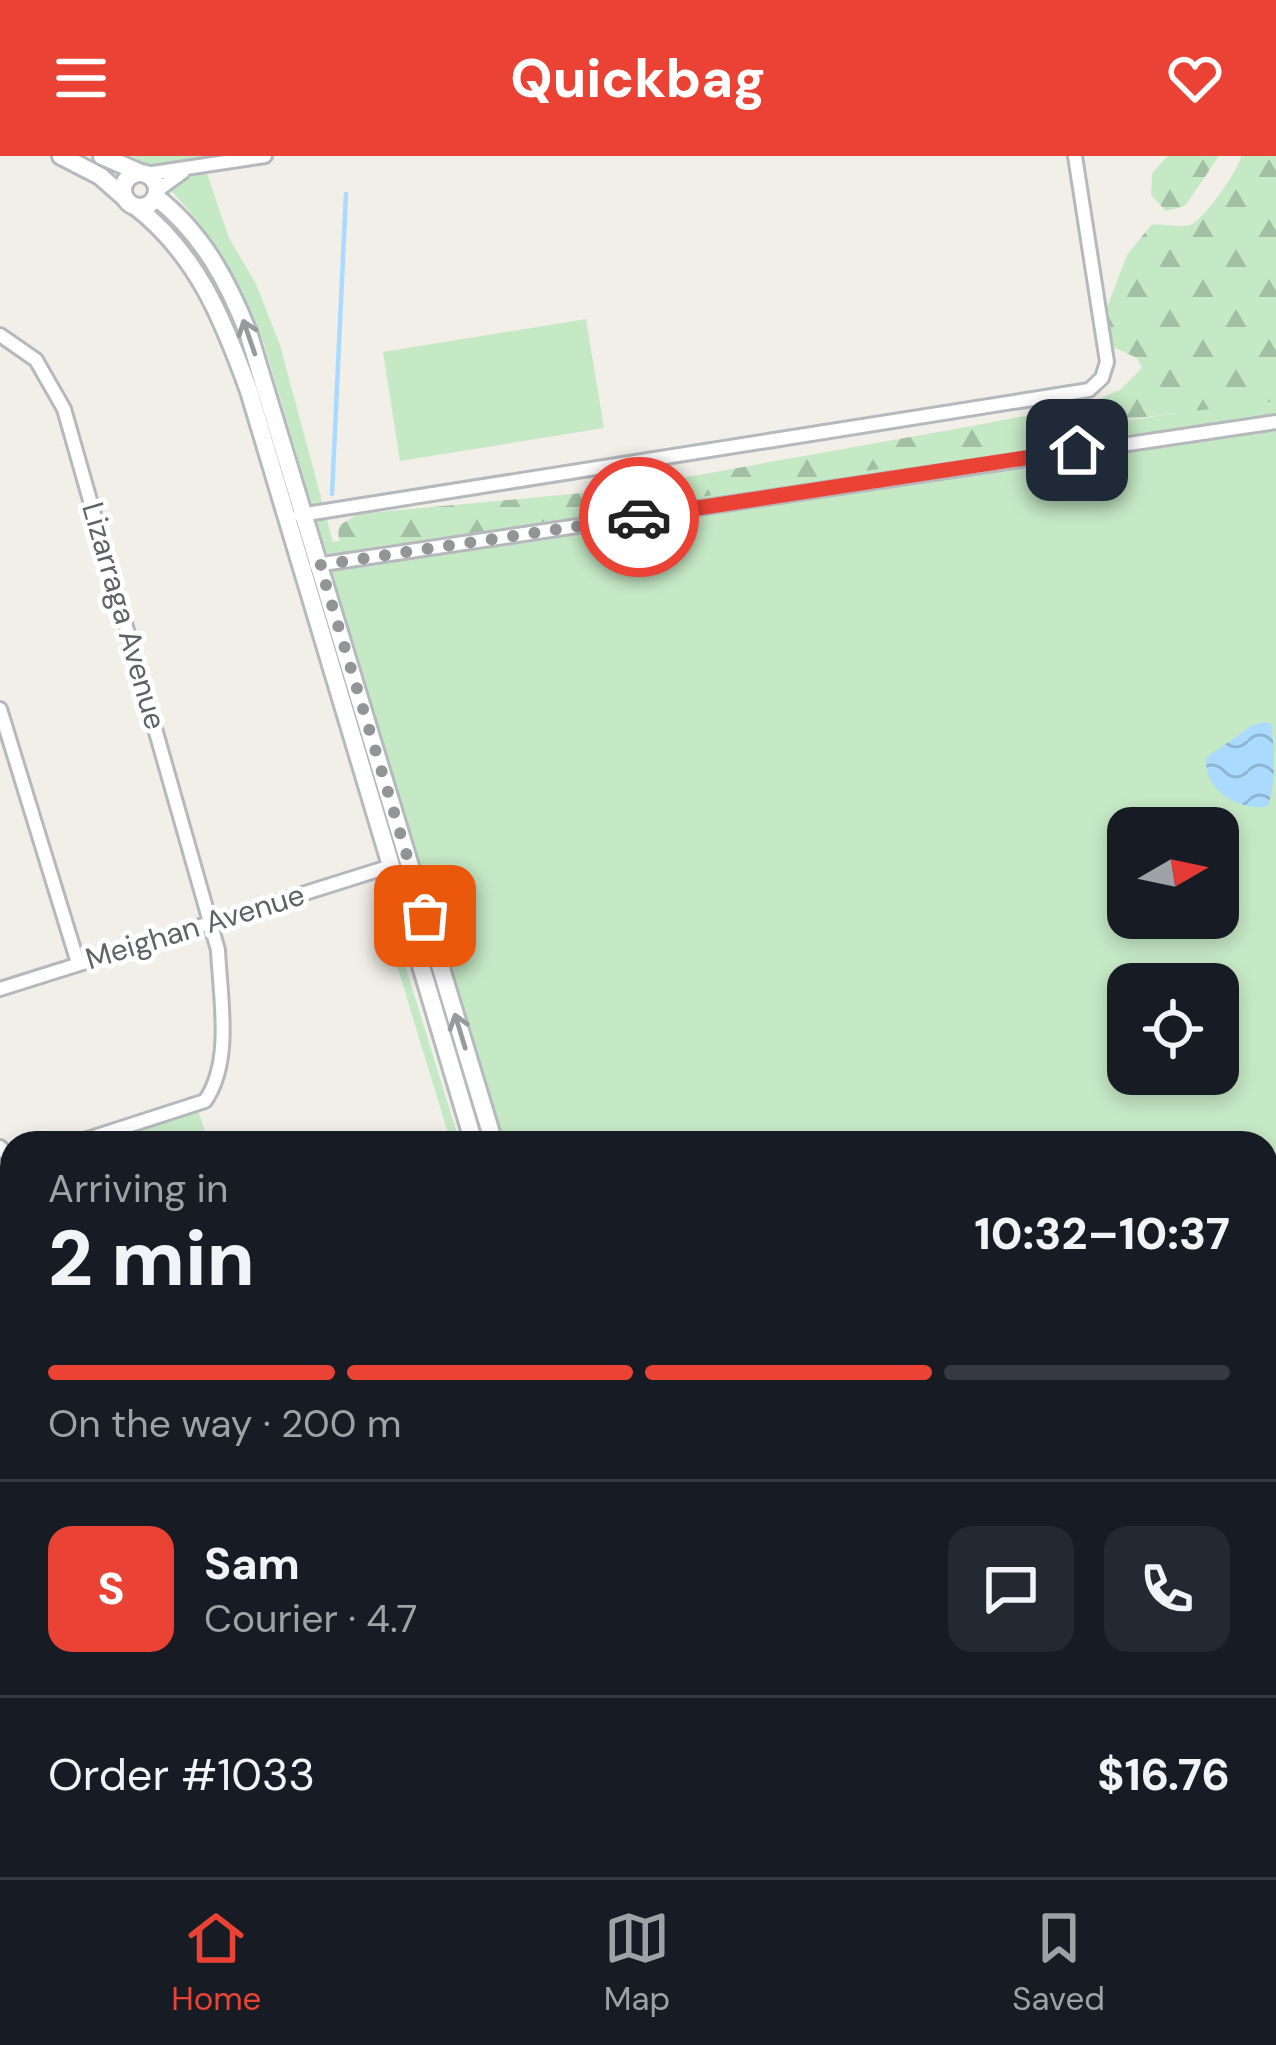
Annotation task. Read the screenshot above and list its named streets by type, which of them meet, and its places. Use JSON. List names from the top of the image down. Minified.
{"streets":{"street":["Lizarraga Avenue","Meighan Avenue"]},"crossings":[["Lizarraga Avenue","Meighan Avenue"]],"north":"right","page":{"header":"Quickbag","heading":["2 min","Arriving in","10:32–10:37"],"panel":["Sam","Courier · 4.7","Order #1033","$16.76"],"bar":"On the way · 200 m","round":"S","tabs":["Home","Map","Saved"]}}
